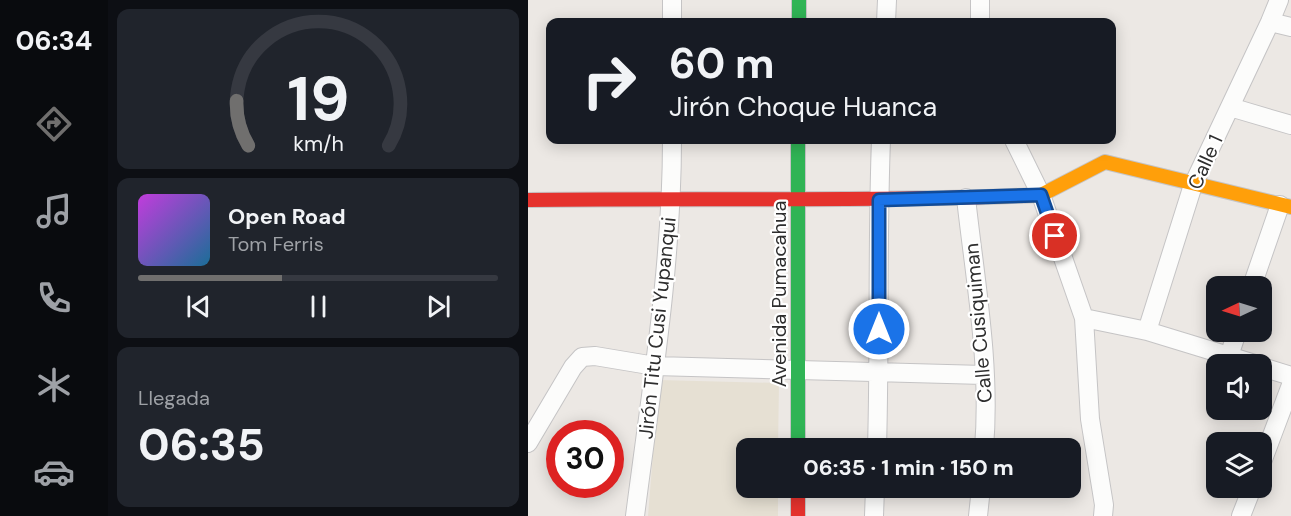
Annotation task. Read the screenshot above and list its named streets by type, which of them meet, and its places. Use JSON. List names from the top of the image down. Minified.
{"streets":{"street":["Calle 1","Avenida Pumacahua","Calle Cusiquiman","Jirón Titu Cusi Yupanqui"]},"north":"left","page":{"tabs":"06:34","turn":["60 m","Jirón Choque Huanca"],"song":["Open Road","Tom Ferris"],"tile":["Llegada","06:35"],"limit":"30","trip":"06:35 · 1 min · 150 m","gauge":["19","km/h"]}}
